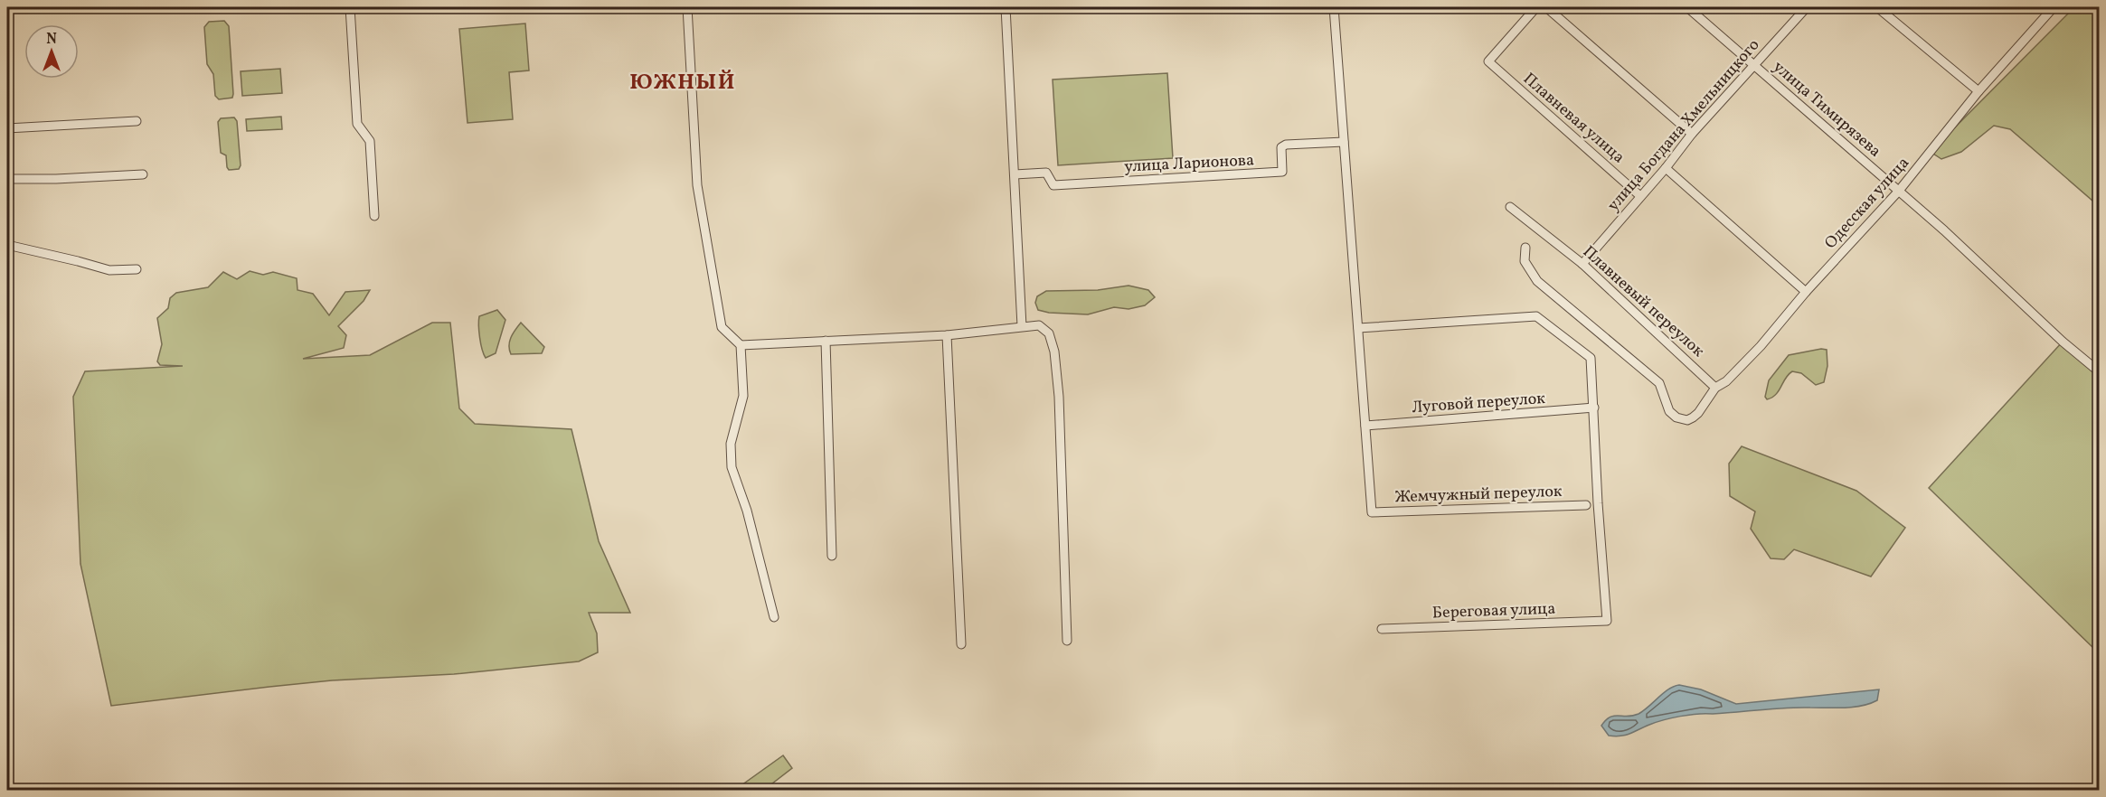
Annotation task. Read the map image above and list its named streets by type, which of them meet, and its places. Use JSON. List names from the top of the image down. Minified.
{"streets":{"street":["улица Тимирязева","Плавневая улица","улица Богдана Хмельницкого","улица Ларионова","Одесская улица","Плавневый переулок","Луговой переулок","Жемчужный переулок","Береговая улица"]},"crossings":[["улица Тимирязева","улица Богдана Хмельницкого"],["улица Тимирязева","Одесская улица"],["Плавневая улица","улица Богдана Хмельницкого"],["улица Богдана Хмельницкого","Плавневый переулок"],["Одесская улица","Плавневый переулок"],["Луговой переулок","Жемчужный переулок"],["Луговой переулок","Береговая улица"]],"districts":["ЮЖНЫЙ"],"north":"top"}
